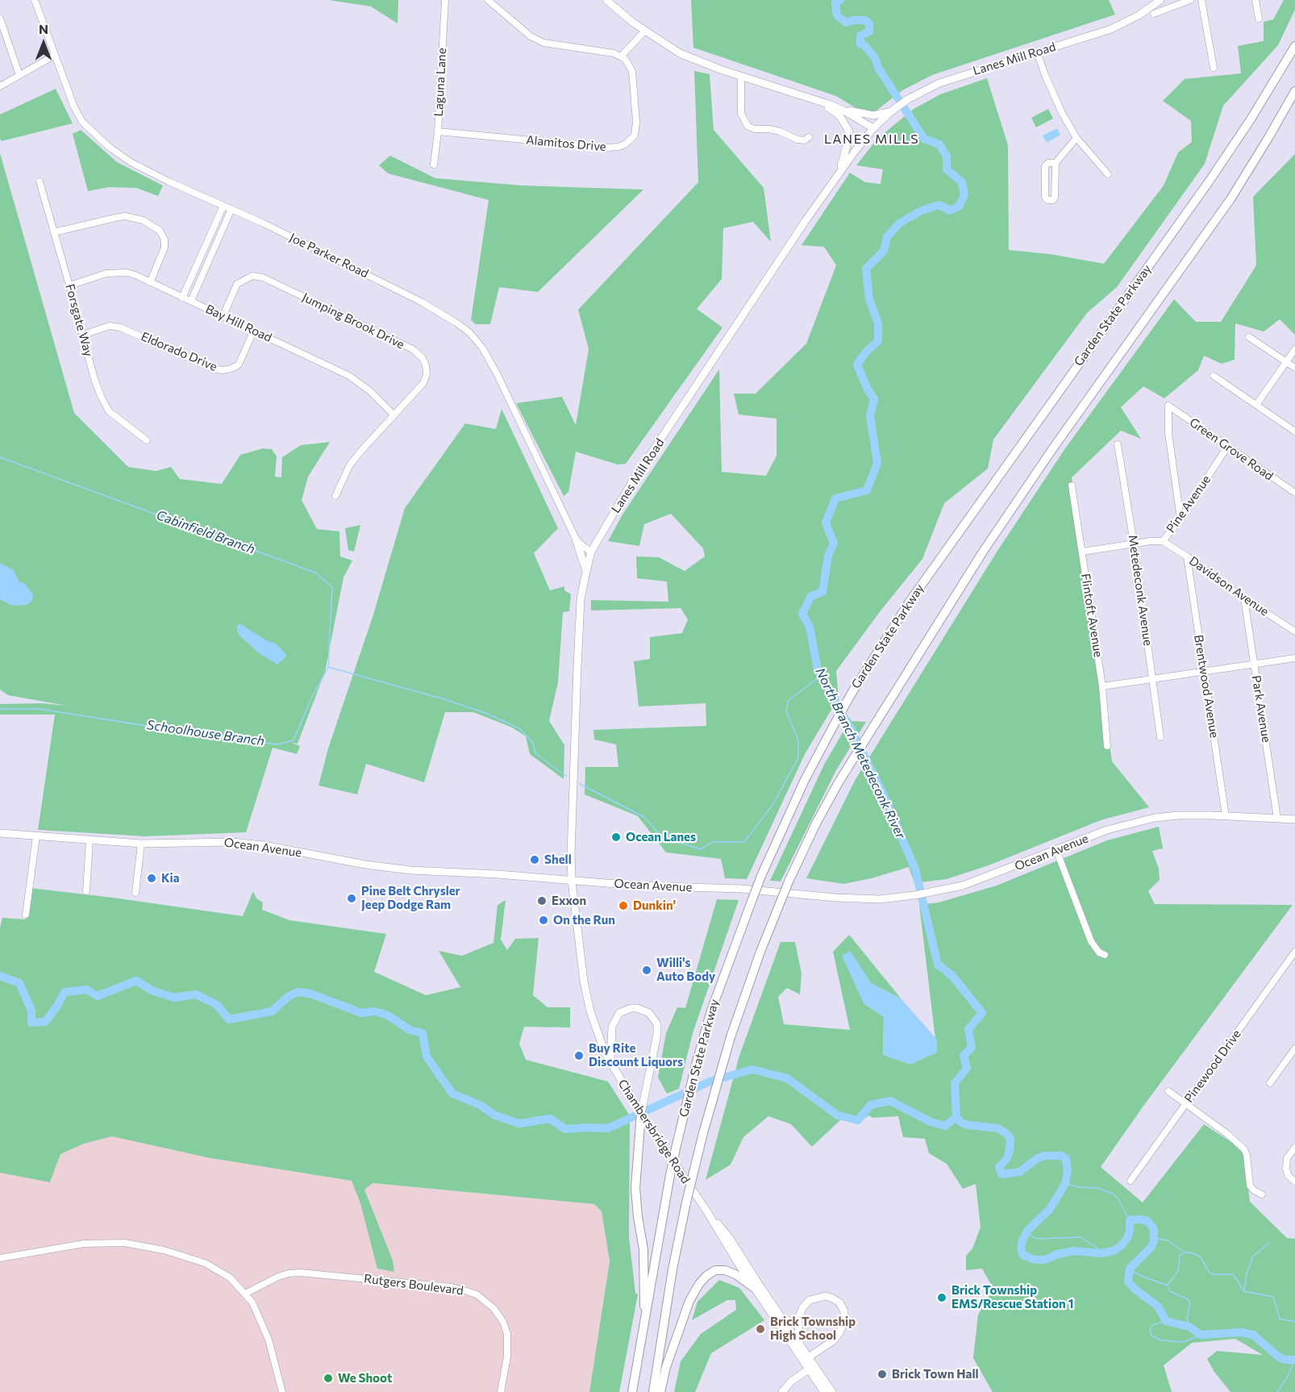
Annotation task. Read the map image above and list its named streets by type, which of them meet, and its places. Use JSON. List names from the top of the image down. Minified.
{"streets":{"highway":["Garden State Parkway"],"main road":["Lanes Mill Road","Ocean Avenue","Chambersbridge Road"],"street":["Laguna Lane","Alamitos Drive","Joe Parker Road","Forsgate Way","Jumping Brook Drive","Bay Hill Road","Eldorado Drive","Green Grove Road","Pine Avenue","Davidson Avenue","Metedeconk Avenue","Flintoft Avenue","Brentwood Avenue","Park Avenue","Pinewood Drive","Rutgers Boulevard"]},"crossings":[["Lanes Mill Road","Joe Parker Road"],["Lanes Mill Road","Ocean Avenue"],["Lanes Mill Road","Chambersbridge Road"],["Laguna Lane","Alamitos Drive"],["Forsgate Way","Bay Hill Road"],["Forsgate Way","Eldorado Drive"],["Jumping Brook Drive","Bay Hill Road"],["Bay Hill Road","Eldorado Drive"],["Green Grove Road","Pine Avenue"],["Pine Avenue","Davidson Avenue"],["Pine Avenue","Metedeconk Avenue"],["Pine Avenue","Flintoft Avenue"],["Davidson Avenue","Brentwood Avenue"],["Davidson Avenue","Park Avenue"],["Brentwood Avenue","Ocean Avenue"],["Park Avenue","Ocean Avenue"],["Ocean Avenue","Chambersbridge Road"]],"districts":["LANES MILLS"],"water":["Cabinfield Branch","Schoolhouse Branch","North Branch Metedeconk River"],"places":["Ocean Lanes","Shell","Kia","Pine Belt Chrysler Jeep Dodge Ram","Exxon","Dunkin'","On the Run","Willi's Auto Body","Buy Rite Discount Liquors","Brick Township EMS/Rescue Station 1","Brick Township High School","Brick Town Hall","We Shoot"],"north":"top"}
